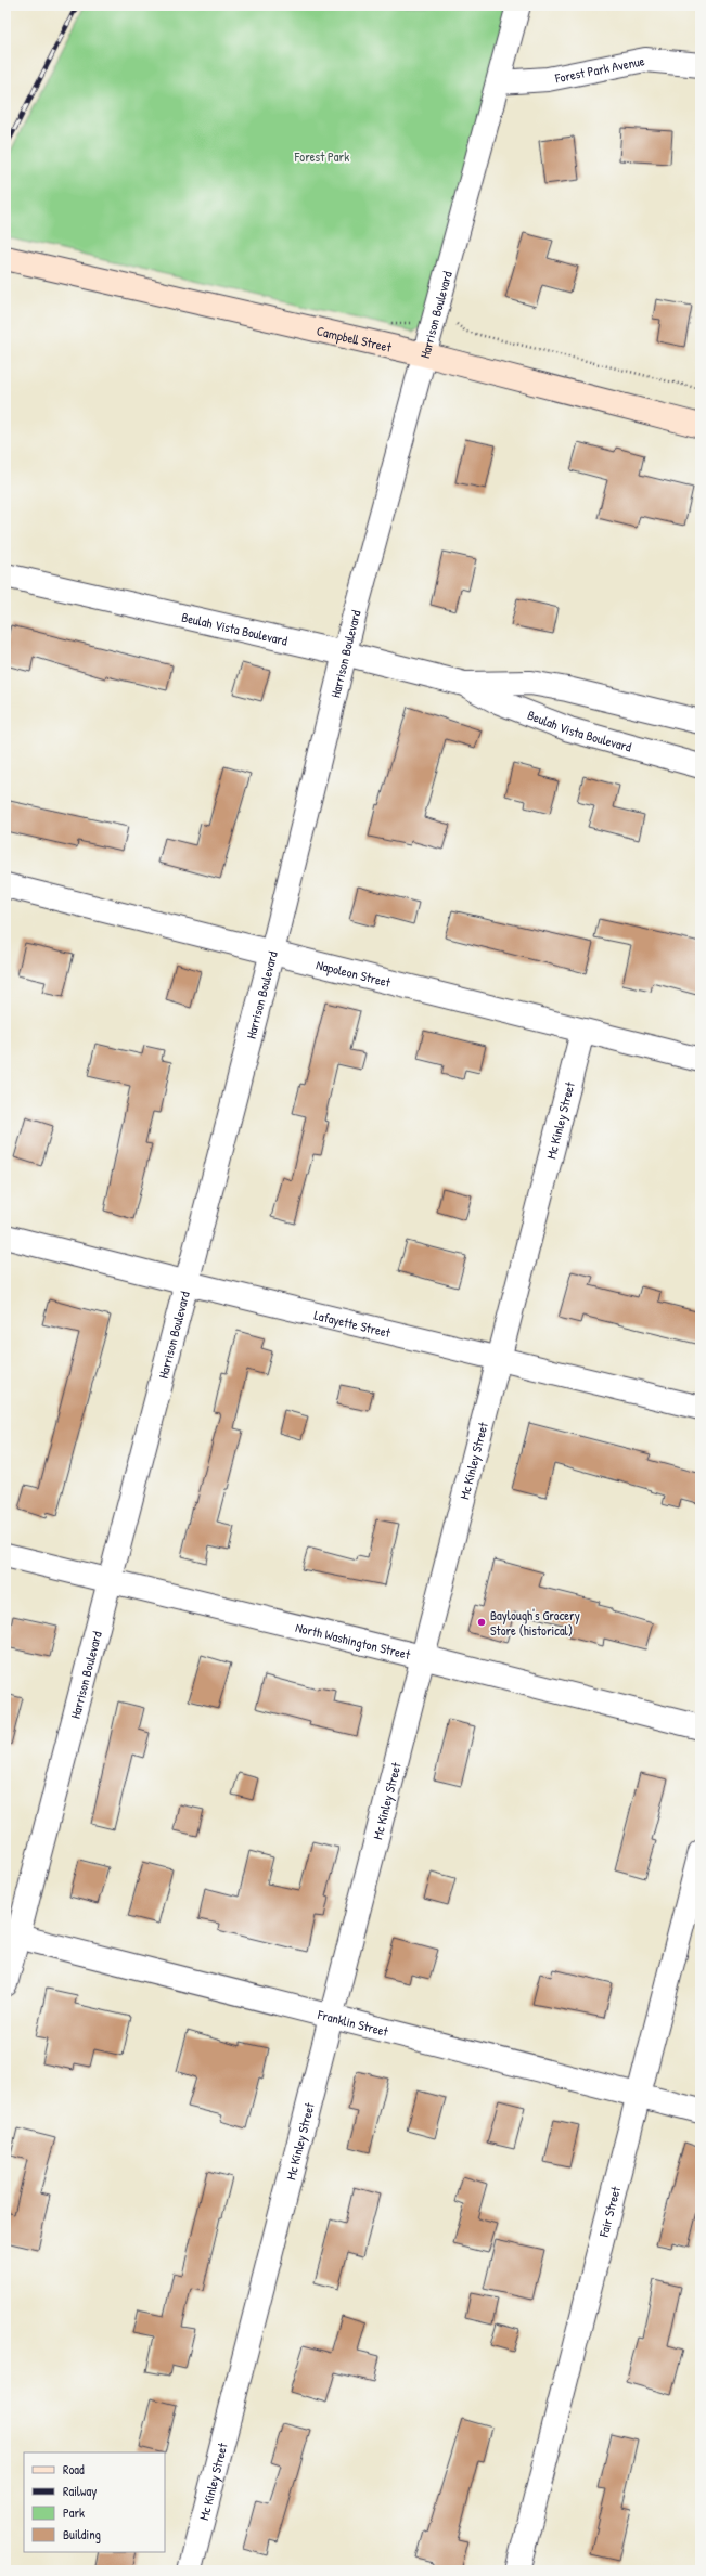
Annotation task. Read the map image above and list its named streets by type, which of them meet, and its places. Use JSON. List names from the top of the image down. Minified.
{"streets":{"main road":["Campbell Street"],"street":["Forest Park Avenue","Harrison Boulevard","Beulah Vista Boulevard","Napoleon Street","Mc Kinley Street","Lafayette Street","North Washington Street","Franklin Street","Fair Street"]},"crossings":[["Forest Park Avenue","Harrison Boulevard"],["Harrison Boulevard","Campbell Street"],["Harrison Boulevard","Beulah Vista Boulevard"],["Harrison Boulevard","Napoleon Street"],["Harrison Boulevard","Lafayette Street"],["Harrison Boulevard","North Washington Street"],["Harrison Boulevard","Franklin Street"],["Napoleon Street","Mc Kinley Street"],["Mc Kinley Street","Lafayette Street"],["Mc Kinley Street","North Washington Street"],["Mc Kinley Street","Franklin Street"],["Franklin Street","Fair Street"]],"parks":["Forest Park"],"places":["Baylough's Grocery Store (historical)"],"legend":["Road","Railway","Park","Building"]}
